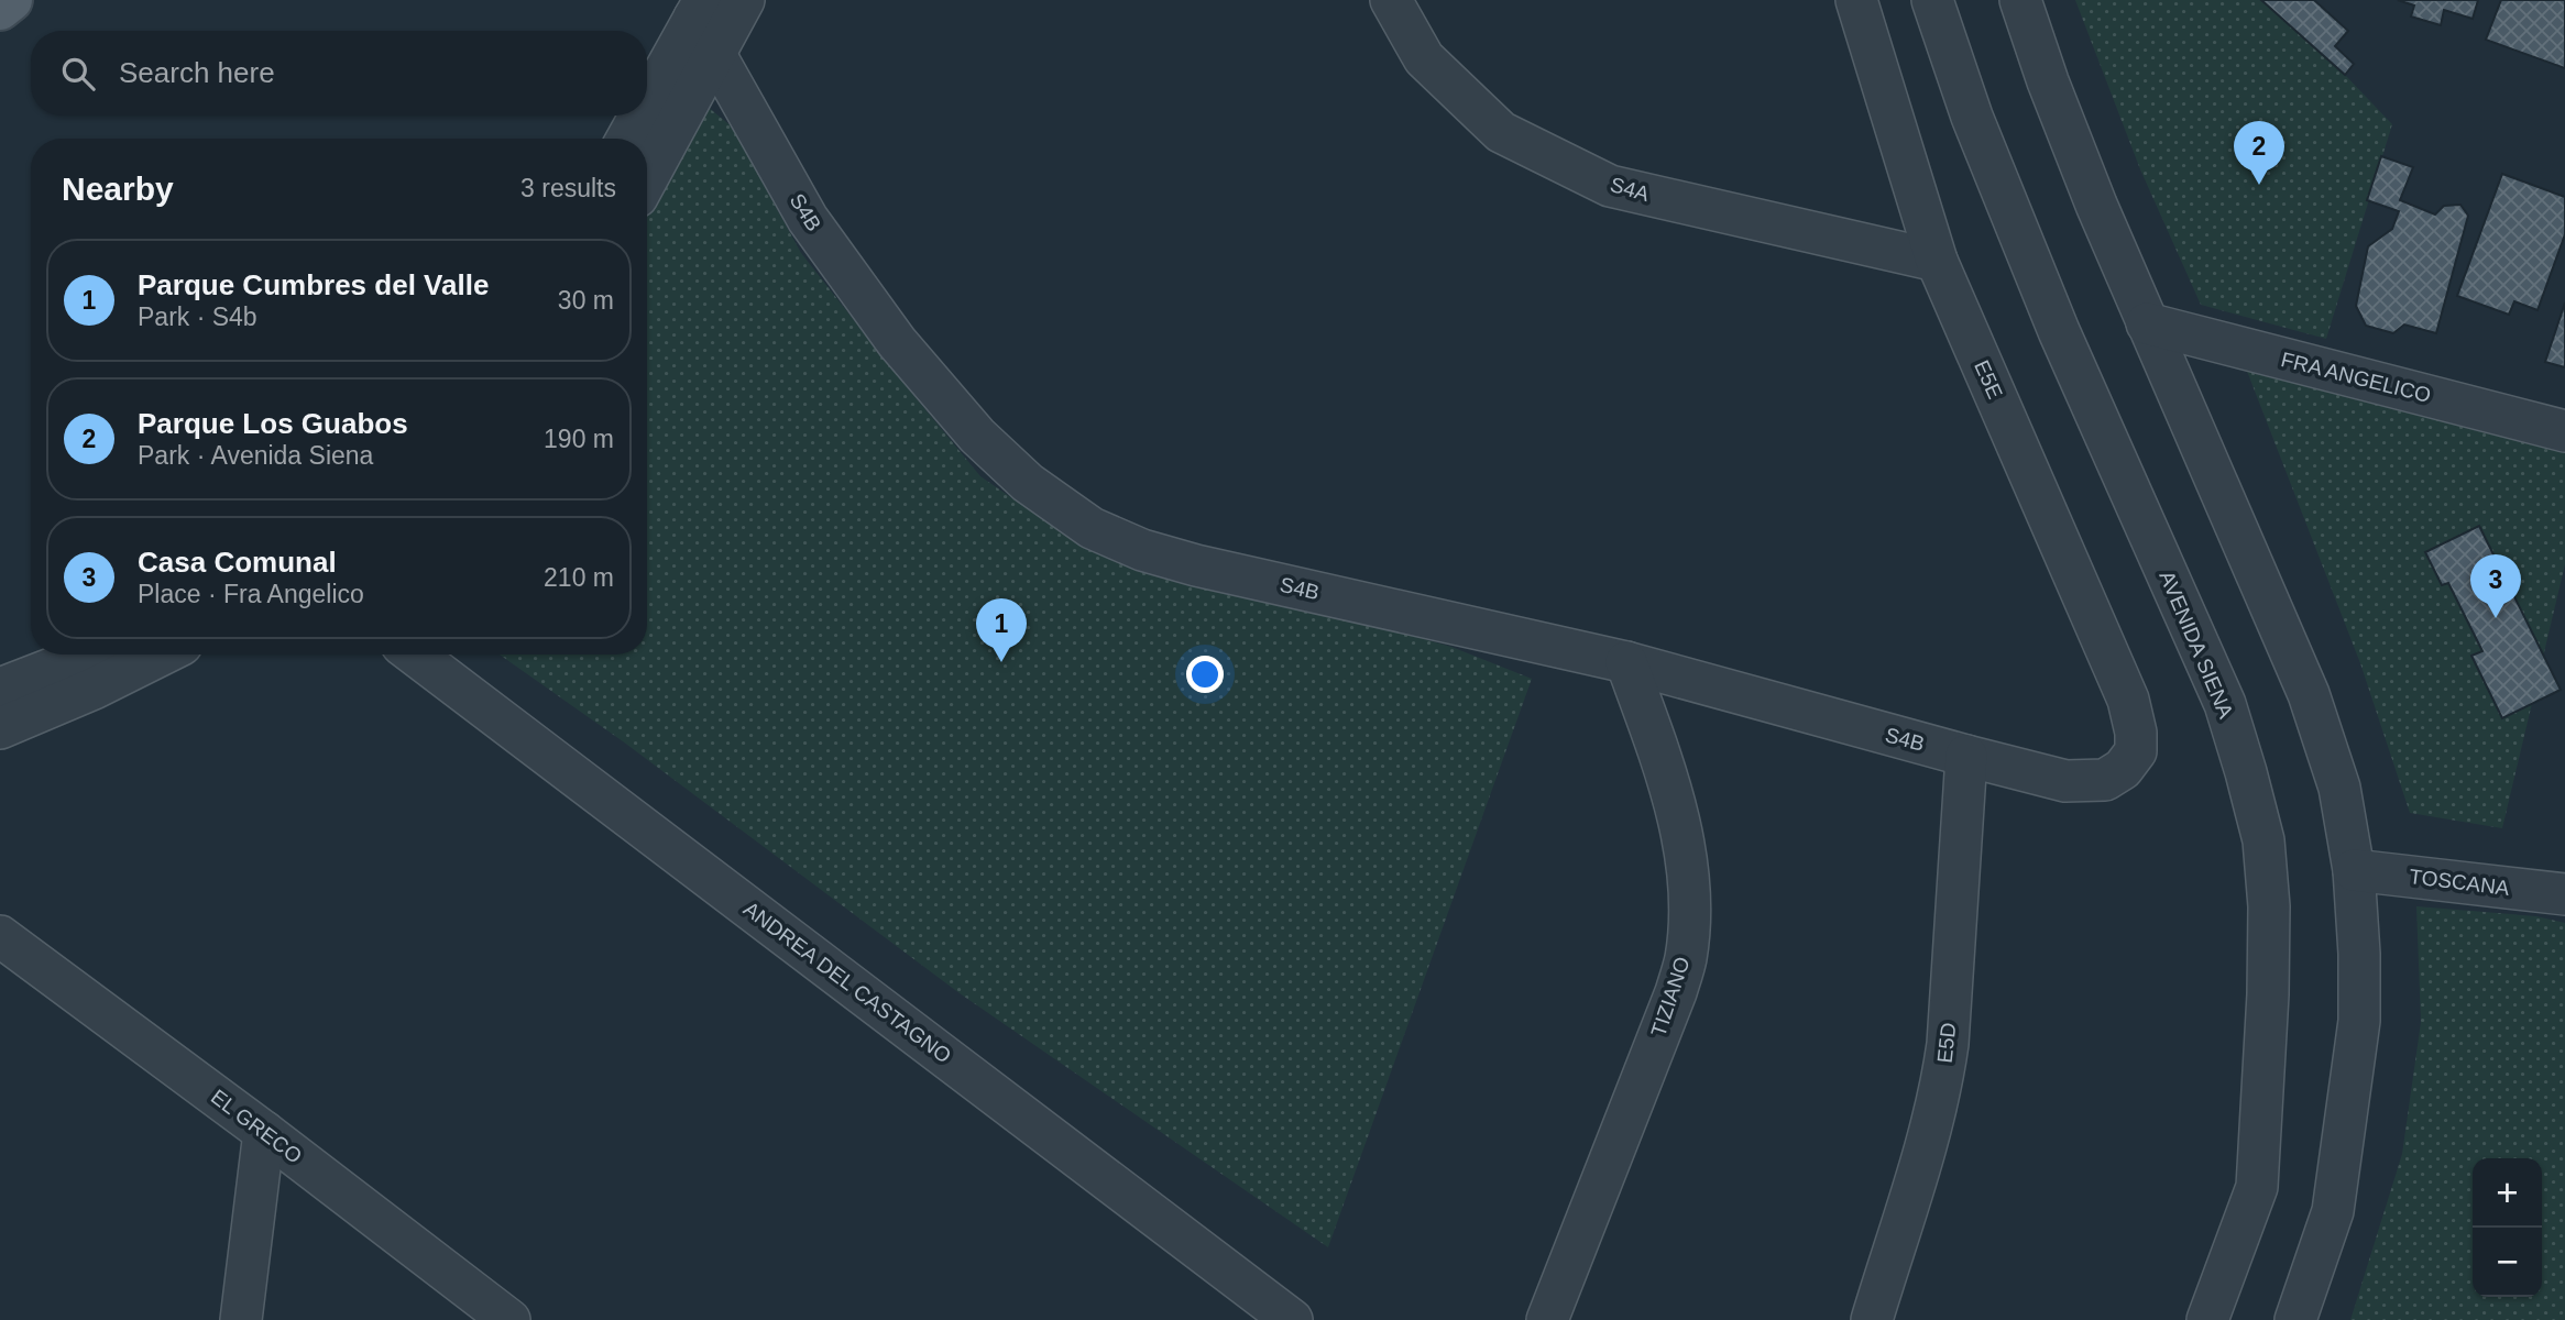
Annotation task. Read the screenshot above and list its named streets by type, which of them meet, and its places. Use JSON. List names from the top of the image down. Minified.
{"streets":{"street":["S4A","S4B","FRA ANGELICO","E5E","AVENIDA SIENA","TOSCANA","ANDREA DEL CASTAGNO","TIZIANO","E5D","EL GRECO"]},"crossings":[["S4A","E5E"],["S4B","E5E"],["S4B","TIZIANO"],["S4B","E5D"]],"page":{"search":"Search here","pins":["2","3","1"],"heading":["Nearby","3 results"],"list":[{"mark":"1","name":"Parque Cumbres del Valle","note":"Park · S4b","value":"30 m"},{"mark":"2","name":"Parque Los Guabos","note":"Park · Avenida Siena","value":"190 m"},{"mark":"3","name":"Casa Comunal","note":"Place · Fra Angelico","value":"210 m"}],"map_buttons":["+","−"]}}
